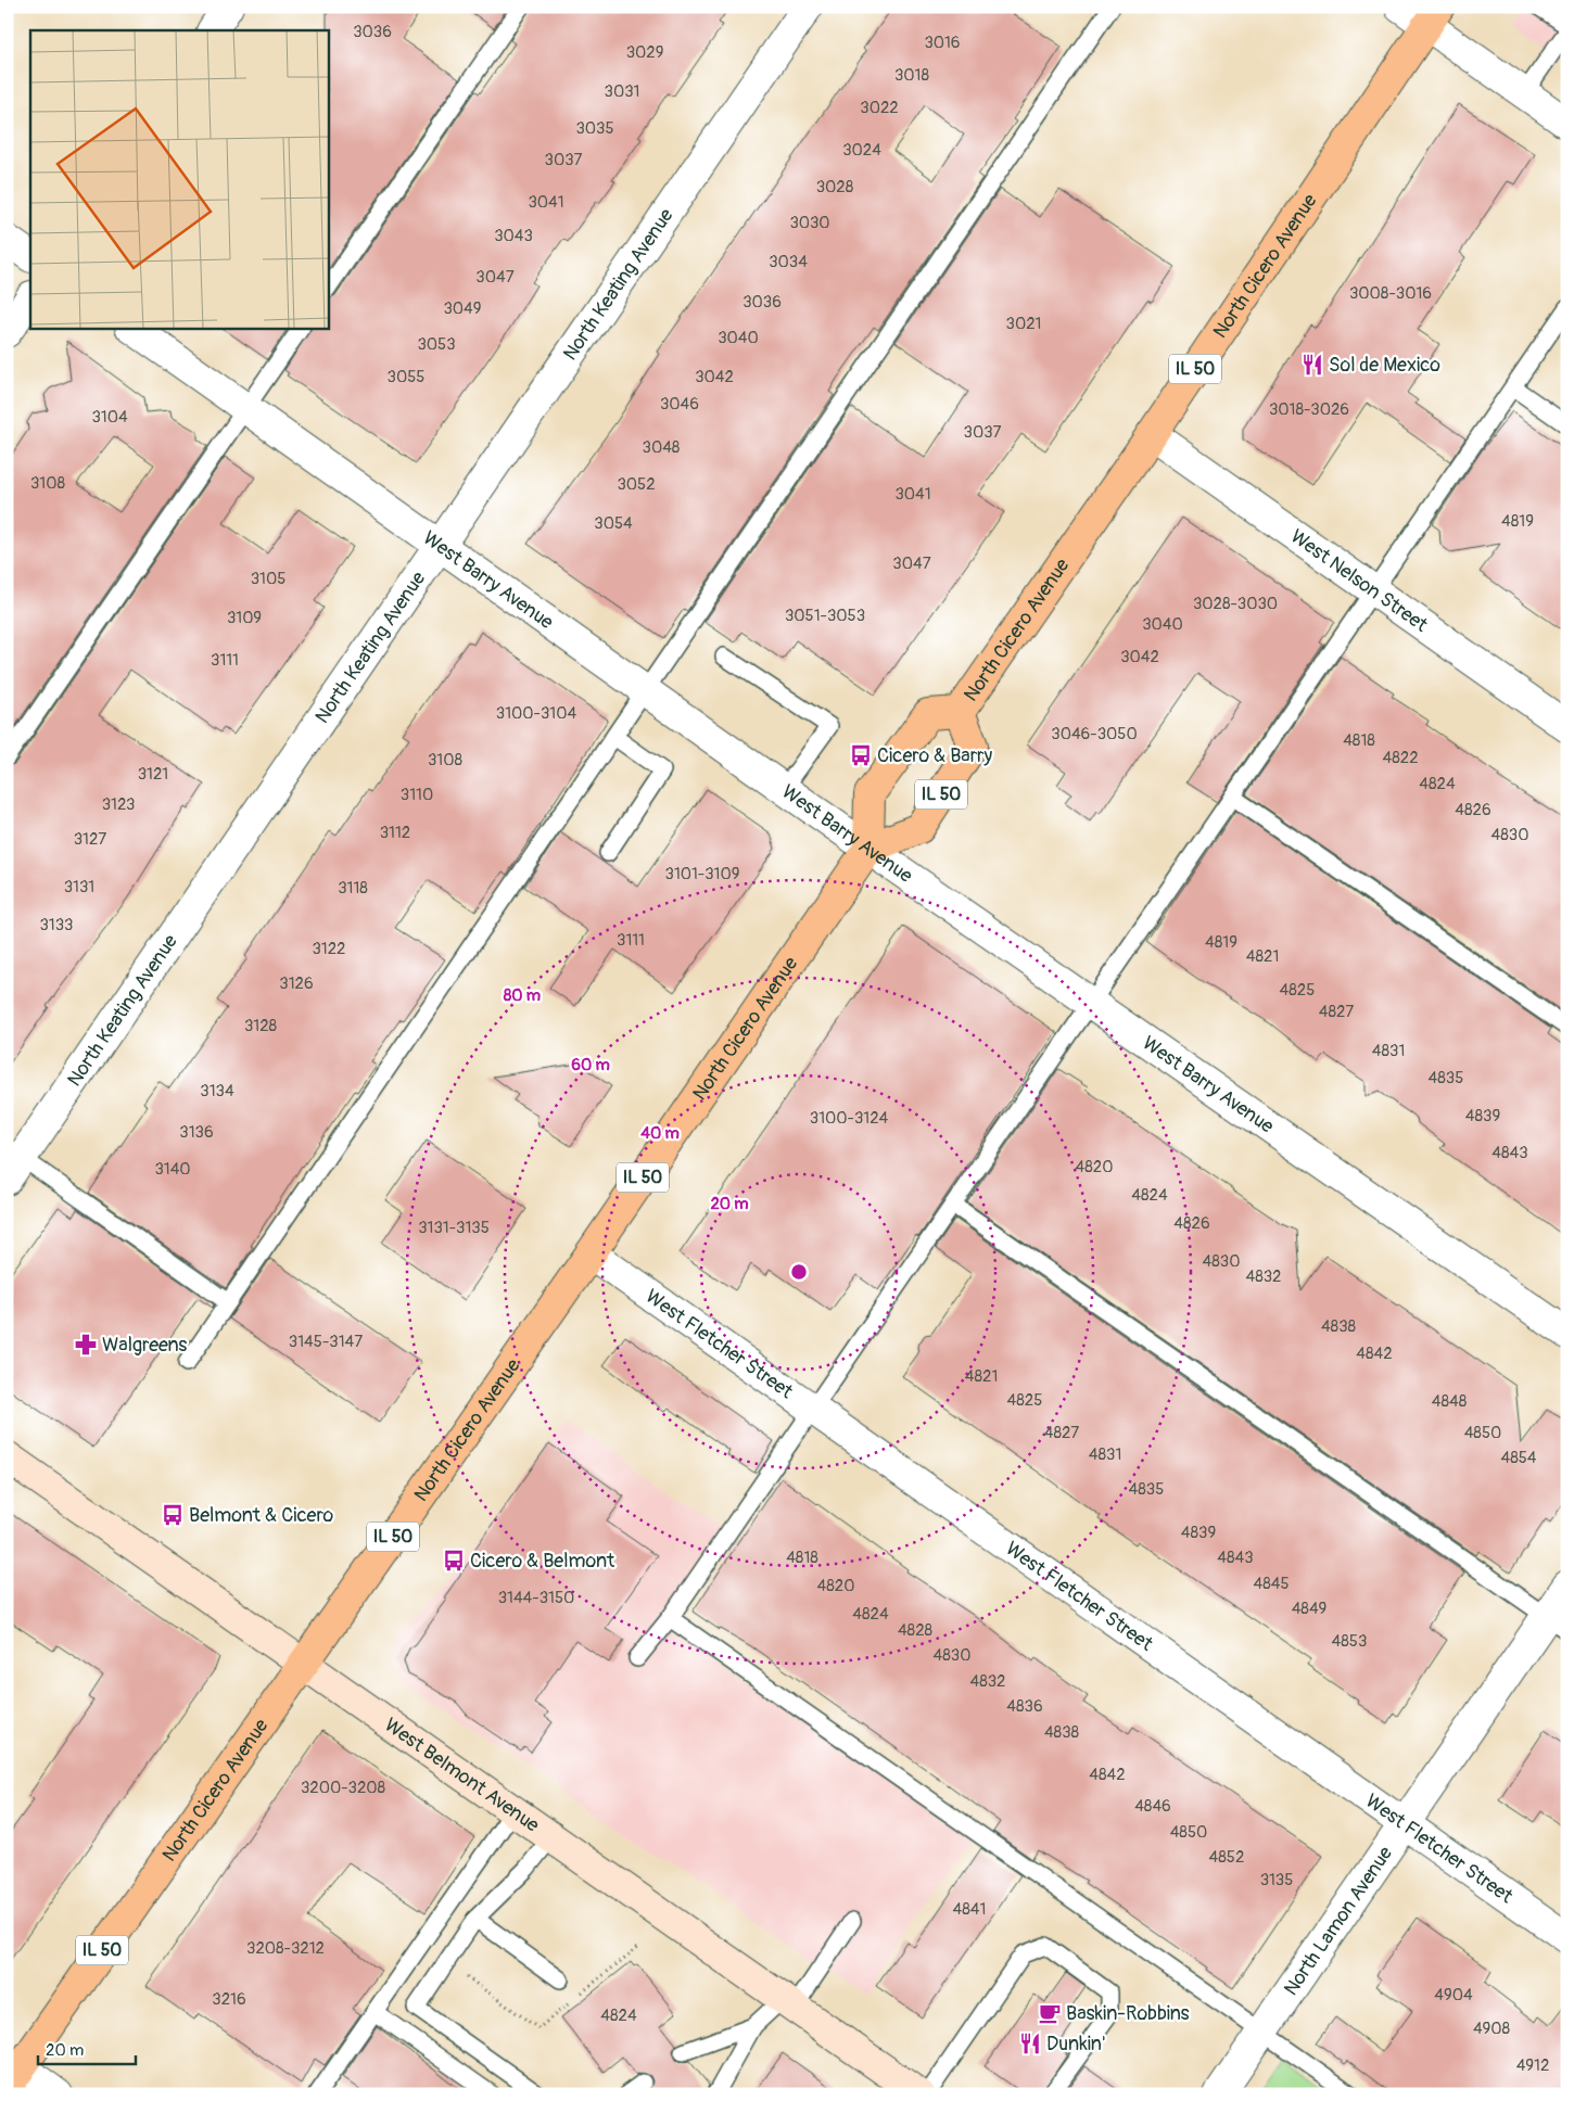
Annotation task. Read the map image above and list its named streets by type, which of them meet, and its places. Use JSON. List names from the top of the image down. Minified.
{"streets":{"main road":["North Cicero Avenue","IL 50","West Belmont Avenue"],"street":["North Keating Avenue","West Barry Avenue","West Nelson Street","West Fletcher Street","North Lamon Avenue"]},"crossings":[["North Cicero Avenue","West Barry Avenue"],["North Cicero Avenue","West Nelson Street"],["North Cicero Avenue","West Fletcher Street"],["North Cicero Avenue","West Belmont Avenue"],["North Keating Avenue","West Barry Avenue"],["West Fletcher Street","North Lamon Avenue"]],"places":{"restaurant":["Sol de Mexico","Dunkin'"],"bus stop":["Cicero & Barry","Belmont & Cicero","Cicero & Belmont"],"pharmacy":["Walgreens"],"cafe":["Baskin-Robbins"]},"house_numbers":["3036","3016","3029","3018","3031","3022","3035","3024","3037","3028","3041","3030","3043","3034","3047","3008-3016","3036","3049","3021","3040","3053","3055","3042","3046","3018-3026","3104","3037","3048","3108","3052","3041","4819","3054","3047","3105","3028-3030","3051-3053","3109","3040","3042","3111","3100-3104","3046-3050","4818","4822","3108","3121","4824","3110","3123","4826","3112","4830","3127","3101-3109","3131","3118","3133","3111","4819","3122","4821","3126","4825","4827","3128","4831","4835","3134","4839","3100-3124","3136","4843","4820","3140","4824","4826","3131-3135","4830","4832","4838","3145-3147","4842","4821","4825","4848","4827","4850","4831","4854","4835","4839","4818","4843","4845","4820","3144-3150","4849","4824","4828","4853","4830","4832","4836","4838","4842","3200-3208","4846","4850","4852","3135","4841","3208-3212","4904","3216","4824","4908","4912"],"scale_bar":"20 m","rings":["80 m","60 m","40 m","20 m"]}
